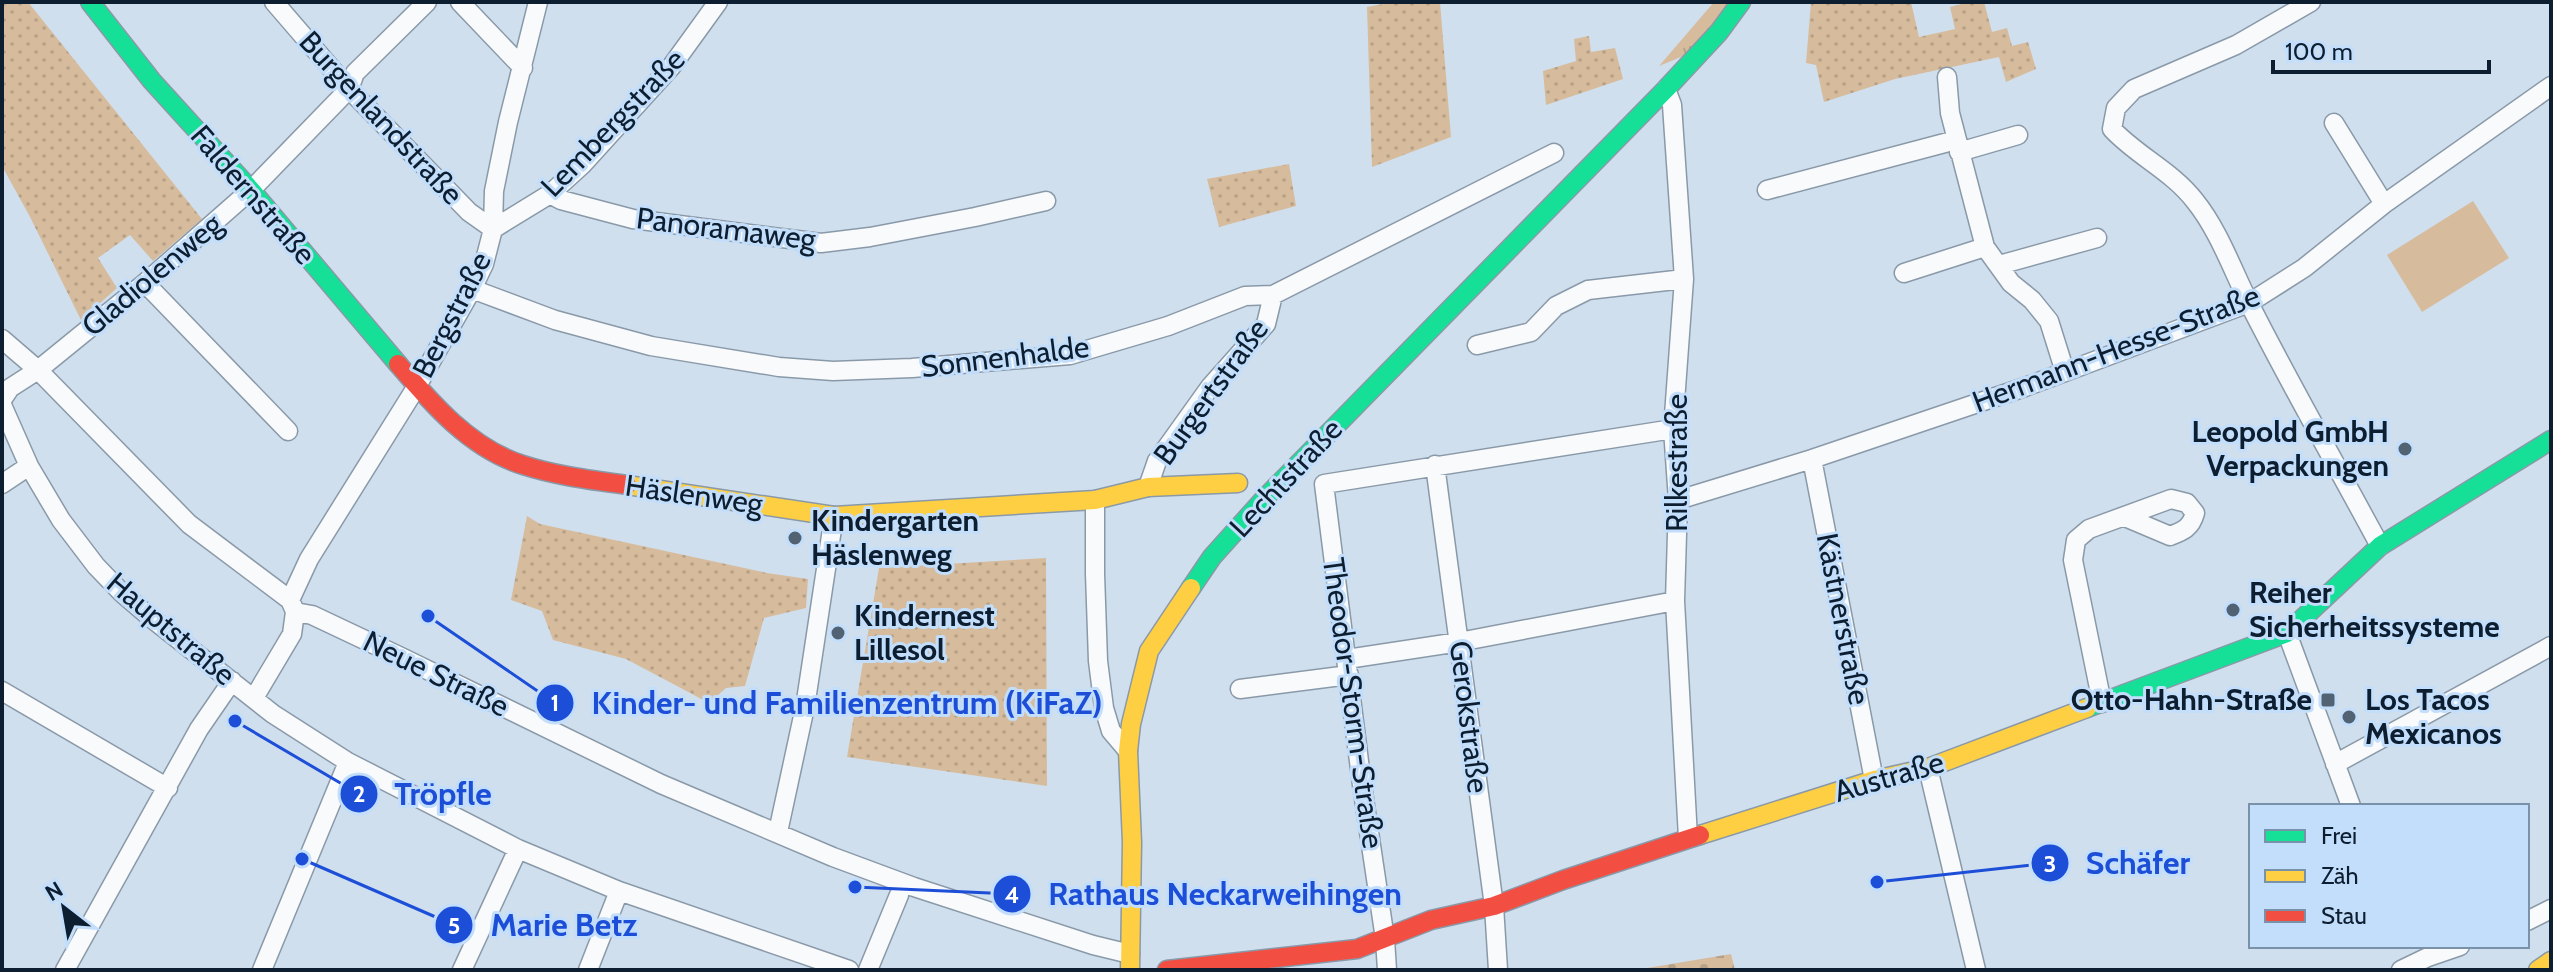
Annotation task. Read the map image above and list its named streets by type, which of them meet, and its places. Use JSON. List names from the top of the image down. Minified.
{"streets":{"street":["Burgenlandstraße","Lembergstraße","Faldernstraße","Panoramaweg","Gladiolenweg","Bergstraße","Hermann-Hesse-Straße","Sonnenhalde","Burgertstraße","Rilkestraße","Lechtstraße","Häslenweg","Kästnerstraße","Hauptstraße","Neue Straße","Theodor-Storm-Straße","Gerokstraße","Austraße"]},"crossings":[["Burgenlandstraße","Lembergstraße"],["Burgenlandstraße","Gladiolenweg"],["Burgenlandstraße","Bergstraße"],["Lembergstraße","Panoramaweg"],["Lembergstraße","Bergstraße"],["Faldernstraße","Gladiolenweg"],["Faldernstraße","Bergstraße"],["Faldernstraße","Häslenweg"],["Gladiolenweg","Hauptstraße"],["Gladiolenweg","Neue Straße"],["Bergstraße","Sonnenhalde"],["Bergstraße","Häslenweg"],["Bergstraße","Hauptstraße"],["Bergstraße","Neue Straße"],["Hermann-Hesse-Straße","Rilkestraße"],["Hermann-Hesse-Straße","Kästnerstraße"],["Sonnenhalde","Burgertstraße"],["Burgertstraße","Häslenweg"],["Rilkestraße","Lechtstraße"],["Rilkestraße","Austraße"],["Lechtstraße","Neue Straße"],["Kästnerstraße","Austraße"],["Theodor-Storm-Straße","Gerokstraße"],["Theodor-Storm-Straße","Austraße"],["Gerokstraße","Austraße"]],"places":{"other":["Leopold GmbH Verpackungen","Kindergarten Häslenweg","Reiher Sicherheitssysteme","Kinder- und Familienzentrum (KiFaZ)","Kindernest Lillesol","Los Tacos Mexicanos","Tröpfle","Marie Betz","Schäfer","Rathaus Neckarweihingen"],"transit":["Otto-Hahn-Straße"]},"legend":["Frei","Zäh","Stau"],"scale_bar":"100 m","north":"top left"}
